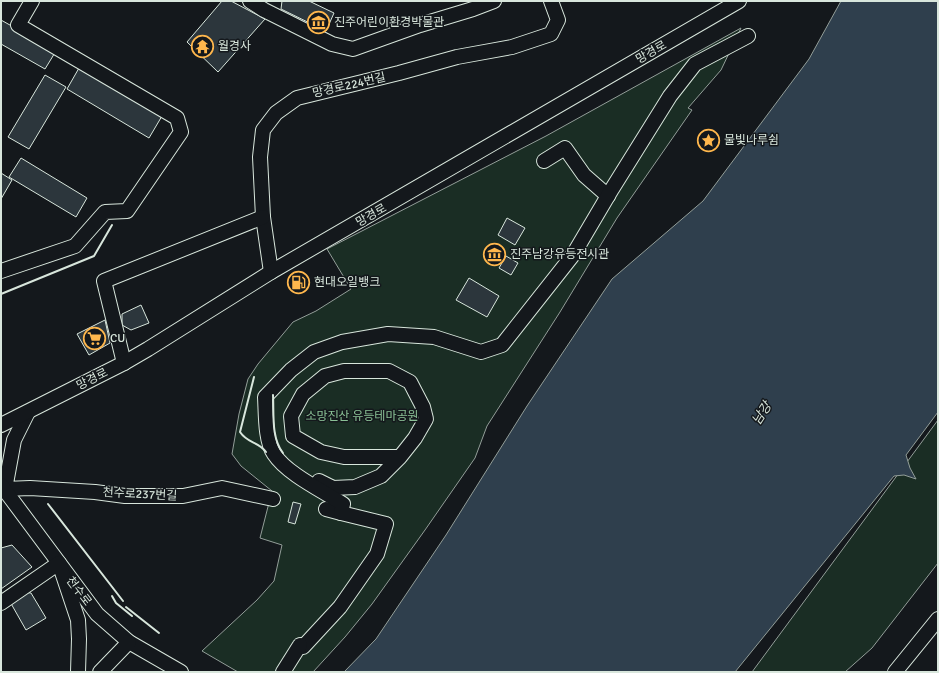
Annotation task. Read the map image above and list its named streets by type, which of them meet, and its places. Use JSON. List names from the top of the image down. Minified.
{"streets":{"street":["망경로","망경로224번길","천수로237번길","천수로"]},"crossings":[["망경로","망경로224번길"],["천수로237번길","천수로"]],"water":["남강"],"parks":["소망진산 유등테마공원"],"places":{"museum":["진주어린이환경박물관","진주남강유등전시관"],"temple":["월경사"],"place":["물빛나루쉼"],"fuel station":["현대오일뱅크"],"supermarket":["CU"]}}
